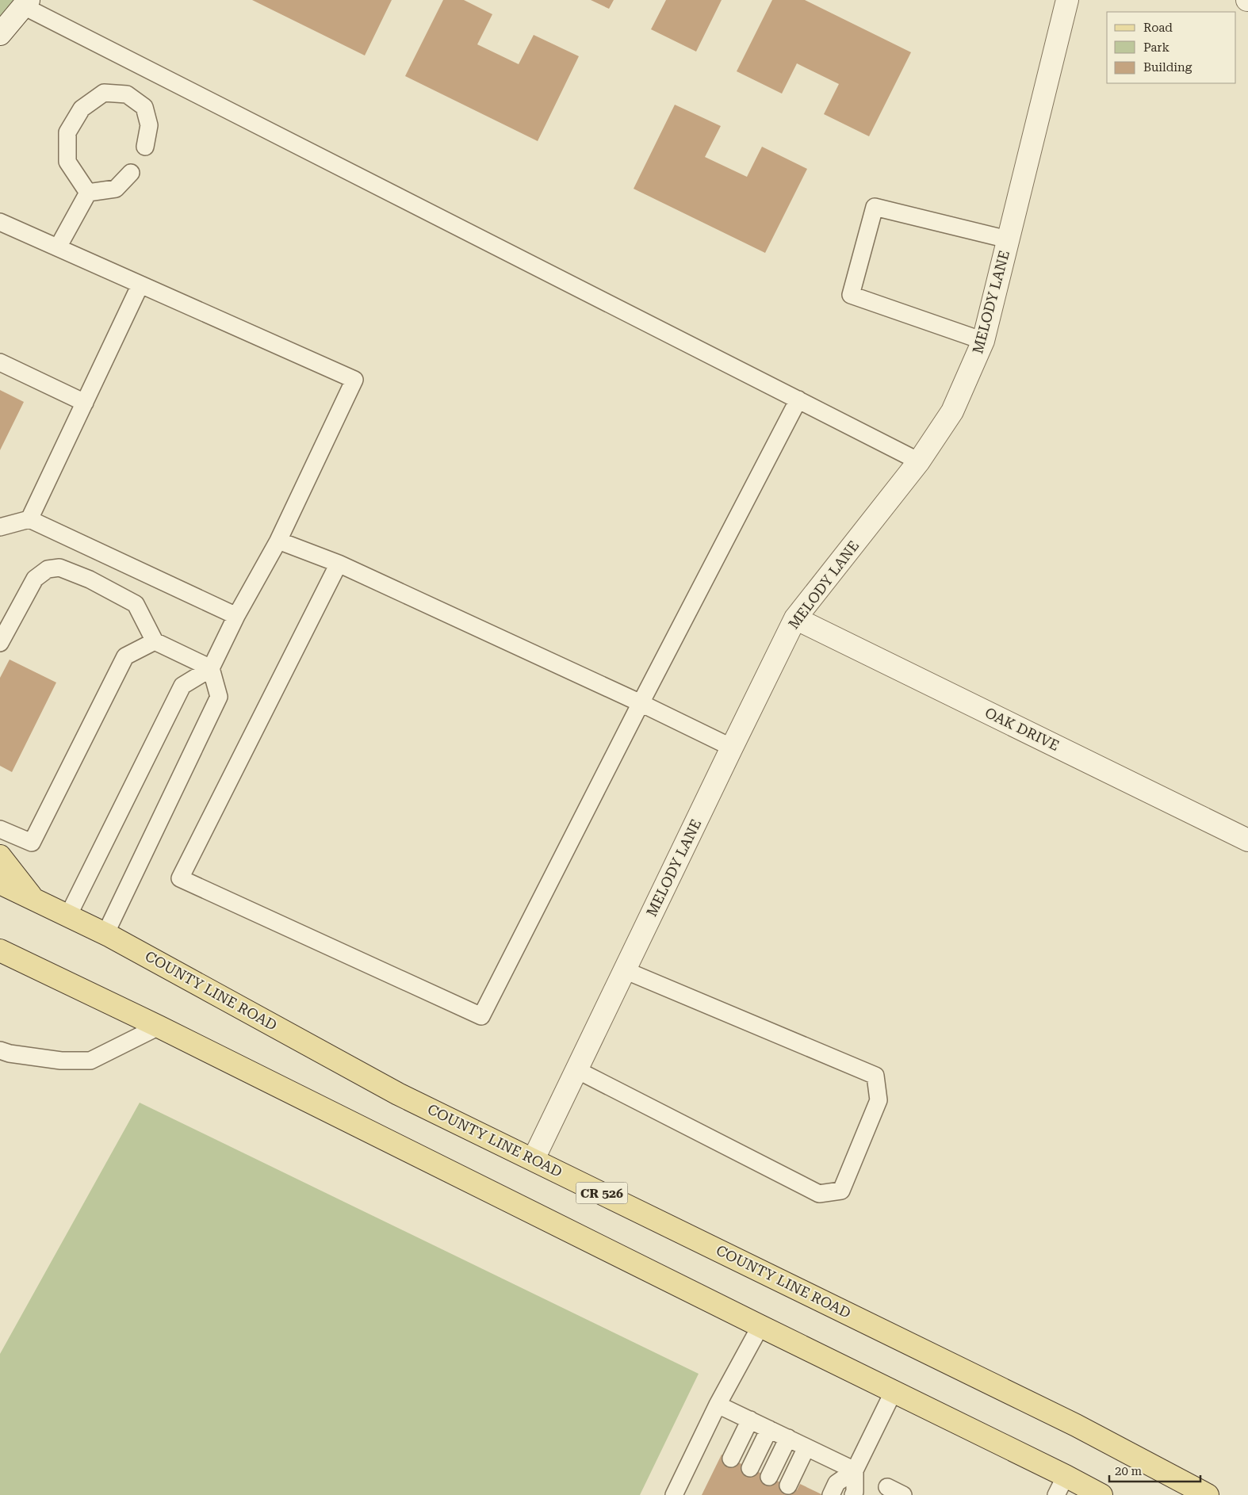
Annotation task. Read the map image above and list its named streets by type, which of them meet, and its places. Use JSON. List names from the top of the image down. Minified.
{"streets":{"main road":["COUNTY LINE ROAD","CR 526"],"street":["MELODY LANE","OAK DRIVE"]},"crossings":[["MELODY LANE","OAK DRIVE"],["MELODY LANE","COUNTY LINE ROAD"]],"legend":["Road","Park","Building"],"scale_bar":"20 m"}
